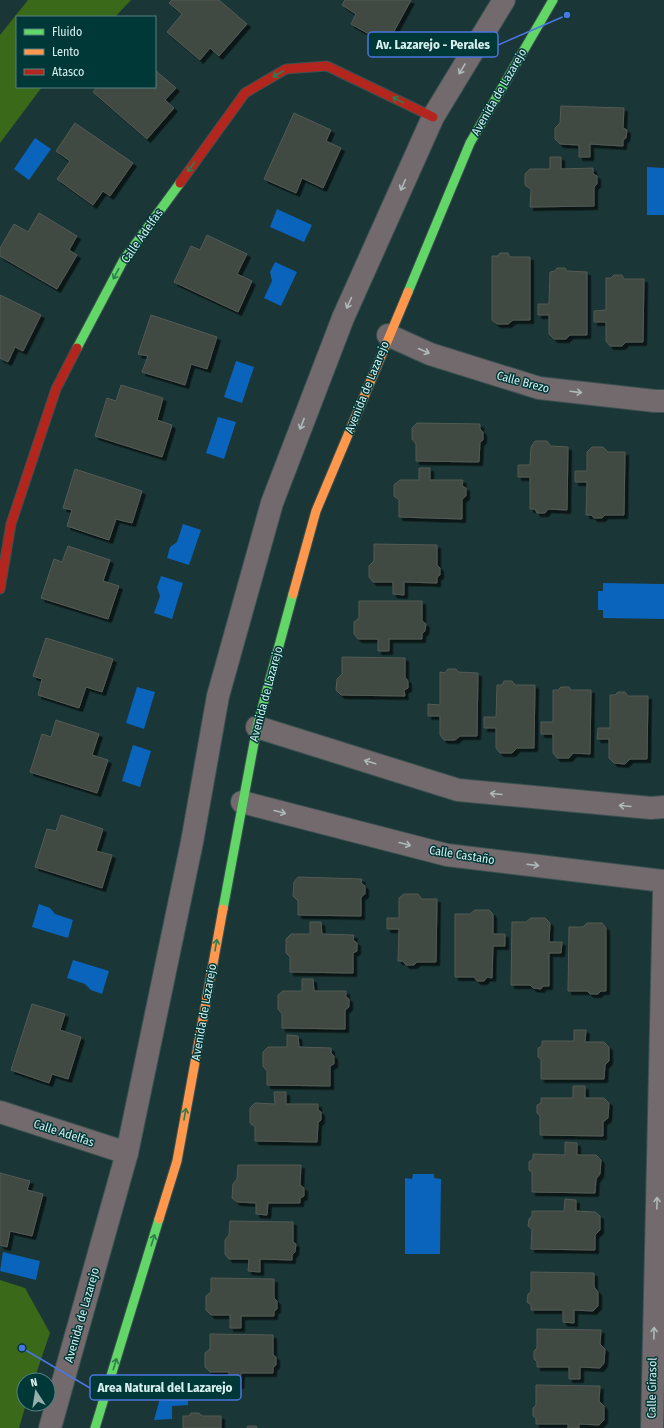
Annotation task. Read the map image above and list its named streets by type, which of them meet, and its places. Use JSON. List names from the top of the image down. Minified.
{"streets":{"street":["Avenida de Lazarejo","Calle Adelfas","Calle Brezo","Calle Castaño","Calle Girasol"]},"crossings":[["Avenida de Lazarejo","Calle Adelfas"],["Avenida de Lazarejo","Calle Brezo"],["Avenida de Lazarejo","Calle Castaño"]],"one_way":["Calle Adelfas","Calle Brezo","Calle Girasol"],"places":["Av. Lazarejo - Perales","Area Natural del Lazarejo"],"legend":["Fluido","Lento","Atasco"],"north":"top"}
